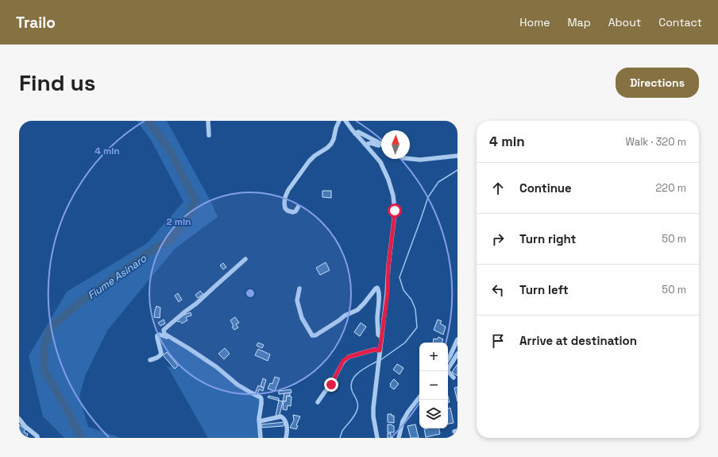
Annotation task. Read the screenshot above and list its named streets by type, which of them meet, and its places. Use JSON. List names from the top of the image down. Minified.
{"water":["Fiume Asinaro"],"north":"top","page":{"header":"Trailo","nav":["Home","Map","About","Contact"],"buttons":"Directions","title":"Find us","heading":["4 min","Walk · 320 m"],"list":[["Continue","220 m"],["Turn right","50 m"],["Turn left","50 m"],"Arrive at destination"],"map_buttons":["+","−"]},"rings":["4 min","2 min"]}
